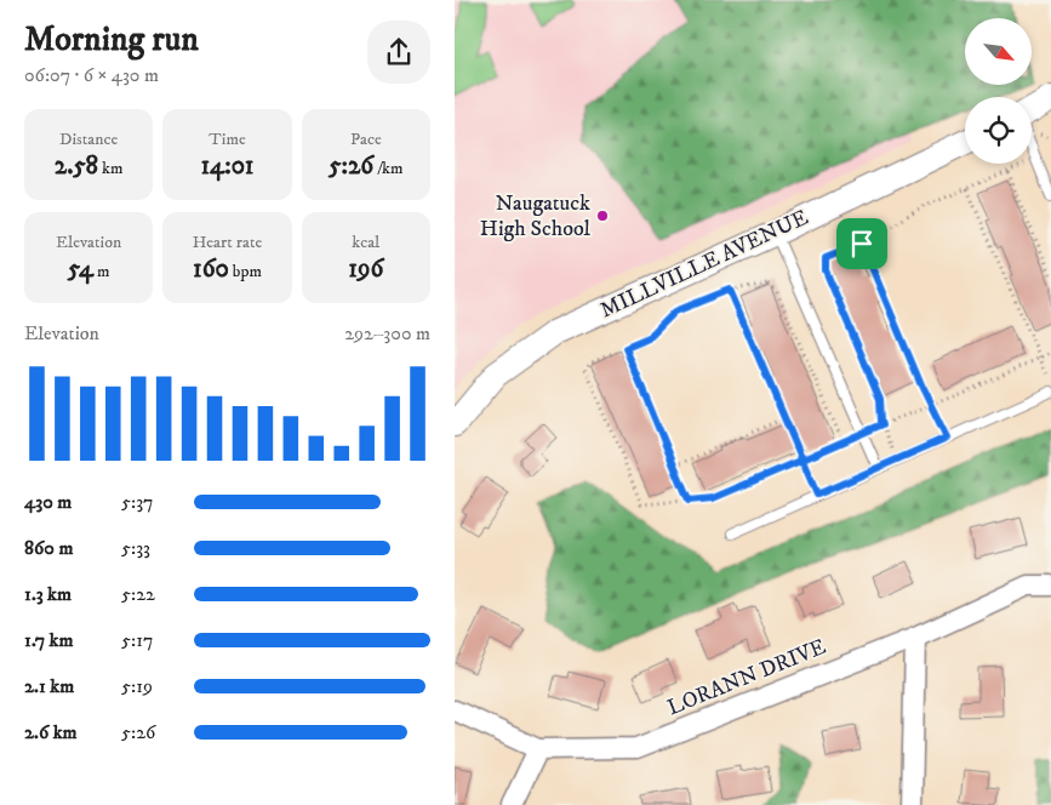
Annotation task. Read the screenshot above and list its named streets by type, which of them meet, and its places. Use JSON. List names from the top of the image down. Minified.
{"streets":{"street":["MILLVILLE AVENUE","LORANN DRIVE"]},"places":["Naugatuck High School"],"north":"bottom right","page":{"heading":["Morning run","06:07 · 6 × 430 m"],"stats":[["Distance","2.58 km"],["Time","14:01"],["Pace","5:26 /km"],["Elevation","54 m"],["Heart rate","160 bpm"],["kcal","196"]],"chart":["Elevation","292–300 m"],"list":[{"name":"430 m","note":"5:37"},{"name":"860 m","note":"5:33"},{"name":"1.3 km","note":"5:22"},{"name":"1.7 km","note":"5:17"},{"name":"2.1 km","note":"5:19"},{"name":"2.6 km","note":"5:26"}]}}
